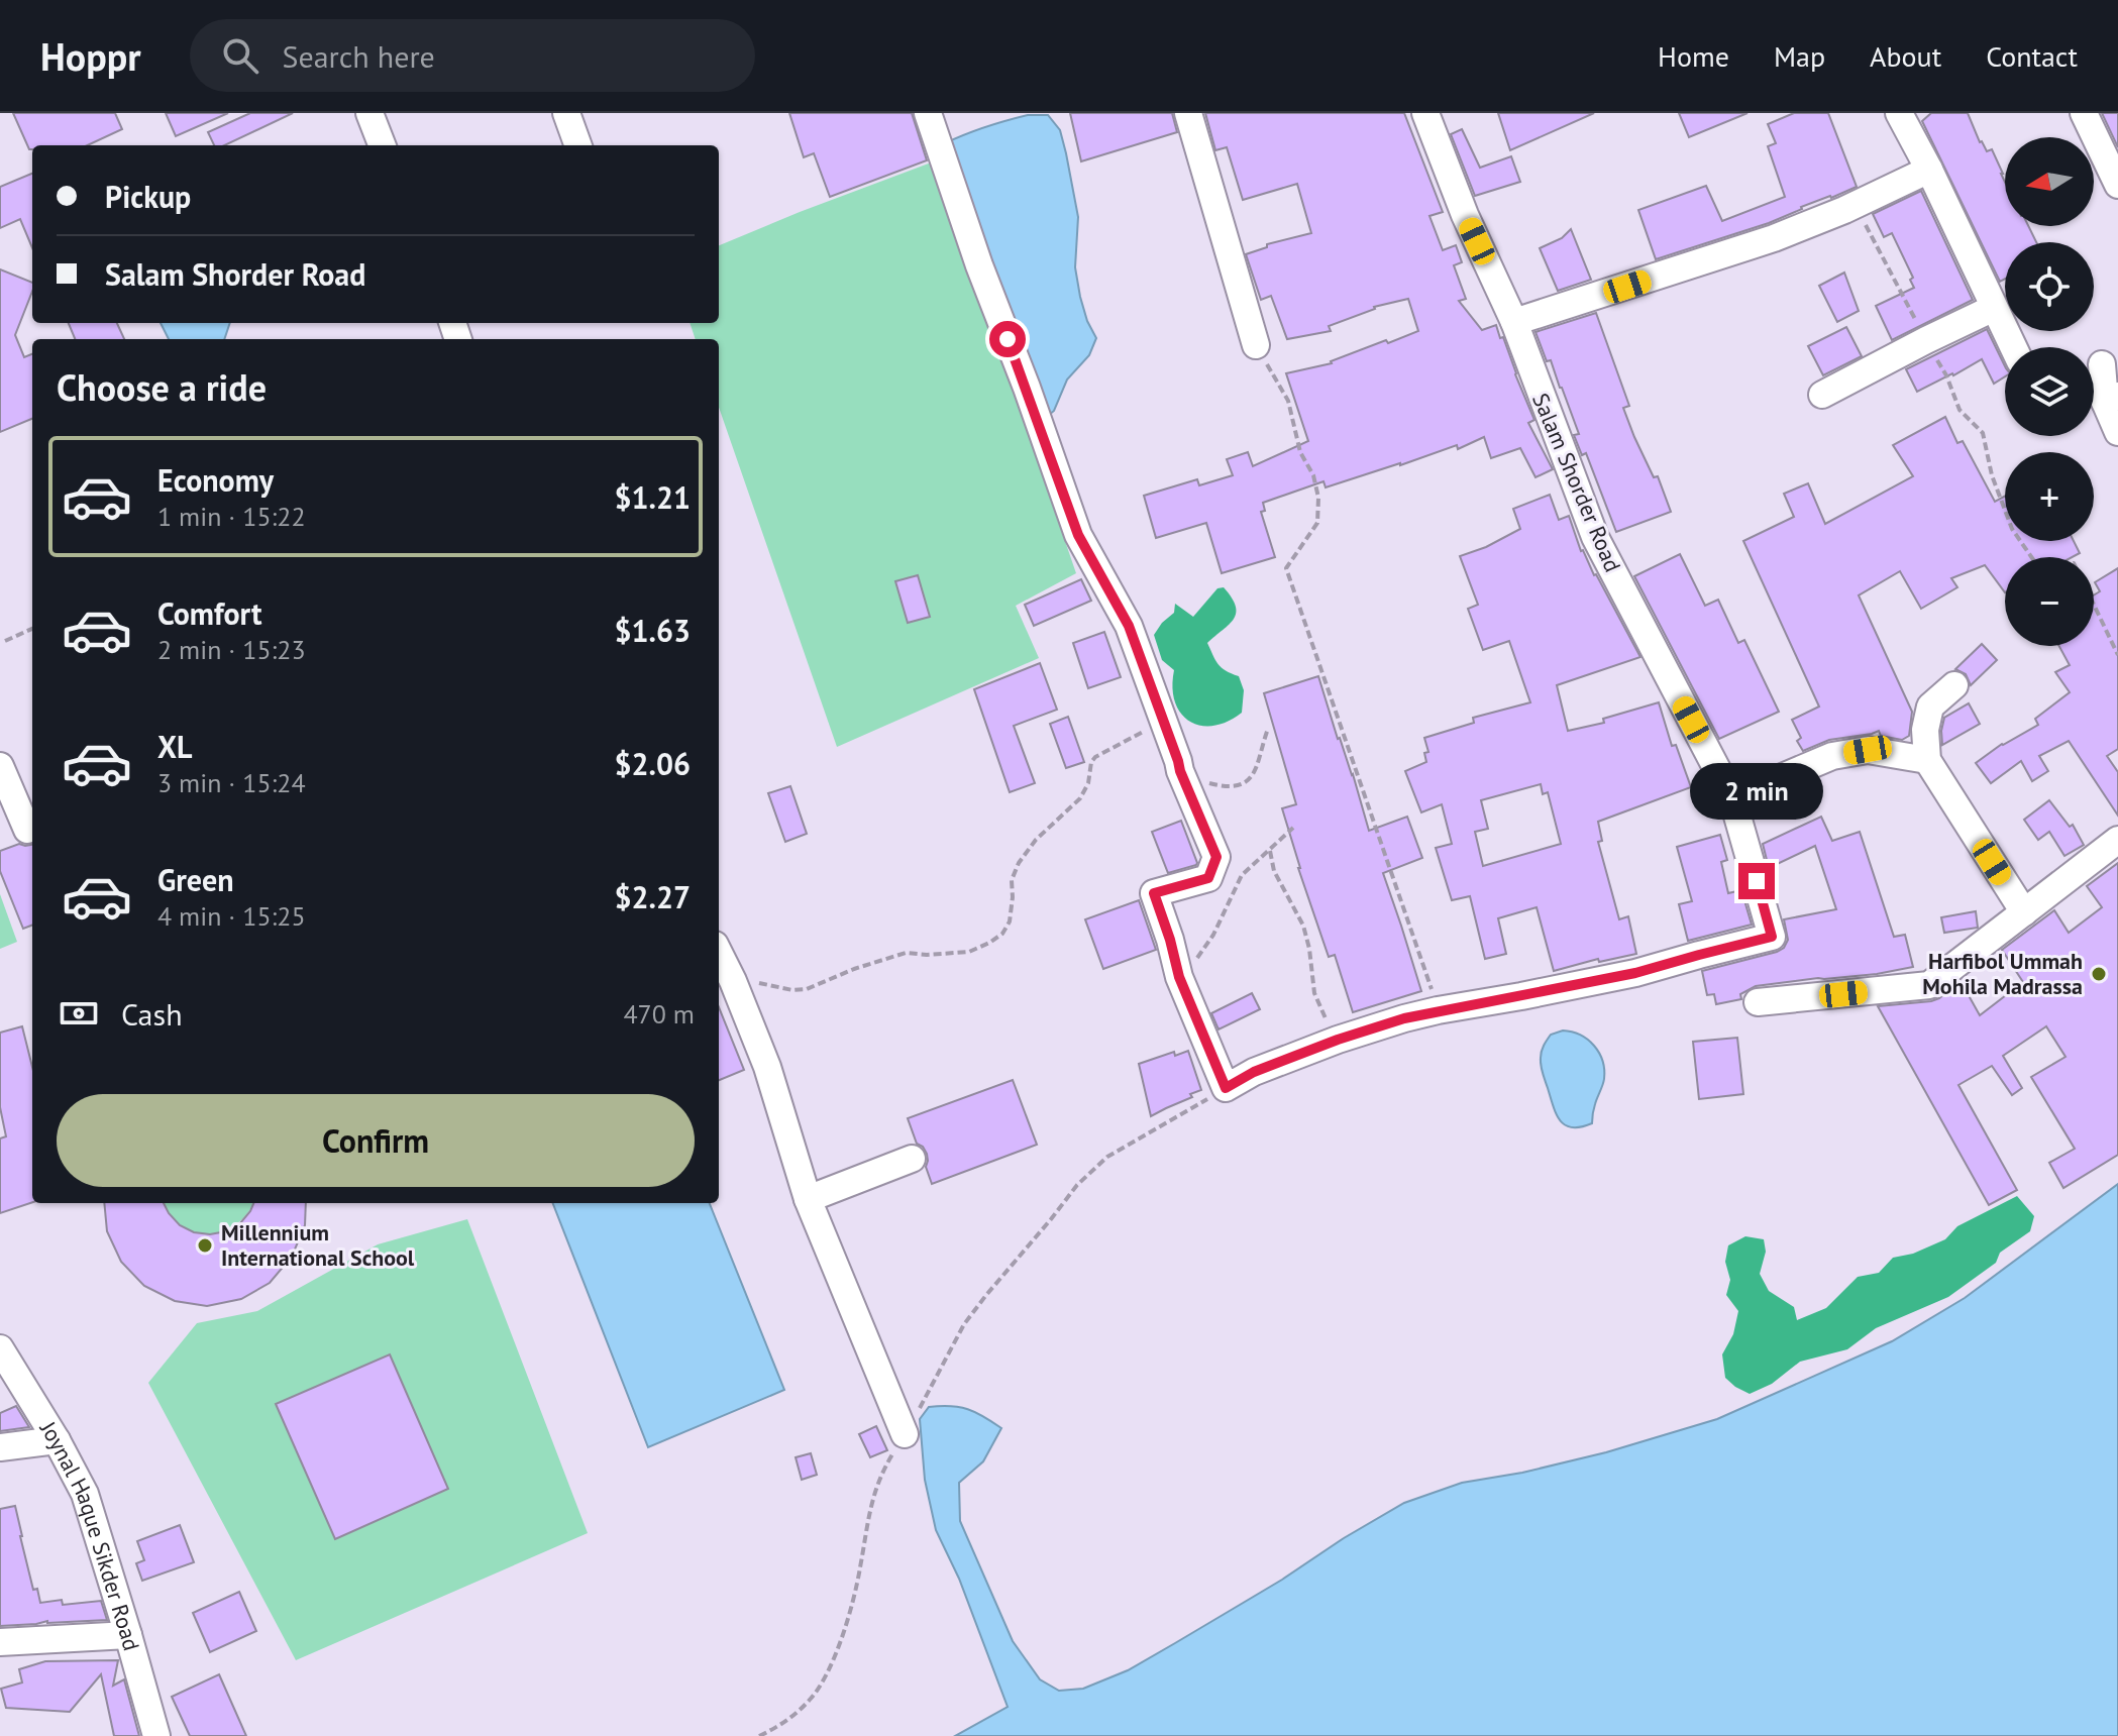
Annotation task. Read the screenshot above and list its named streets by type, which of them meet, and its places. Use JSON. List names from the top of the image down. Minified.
{"streets":{"street":["Salam Shorder Road","Joynal Haque Sikder Road"]},"places":["Harfibol Ummah Mohila Madrassa","Millennium International School"],"north":"left","page":{"header":"Hoppr","search":"Search here","nav":["Home","Map","About","Contact"],"map_buttons":["+","−"],"banner":["Pickup","Salam Shorder Road"],"heading":"Choose a ride","list":[{"name":"Economy","note":"1 min · 15:22","value":"$1.21"},{"name":"Comfort","note":"2 min · 15:23","value":"$1.63"},{"name":"XL","note":"3 min · 15:24","value":"$2.06"},{"name":"Green","note":"4 min · 15:25","value":"$2.27"}],"bubble":"2 min","pay":["Cash","470 m"],"buttons":"Confirm"}}
